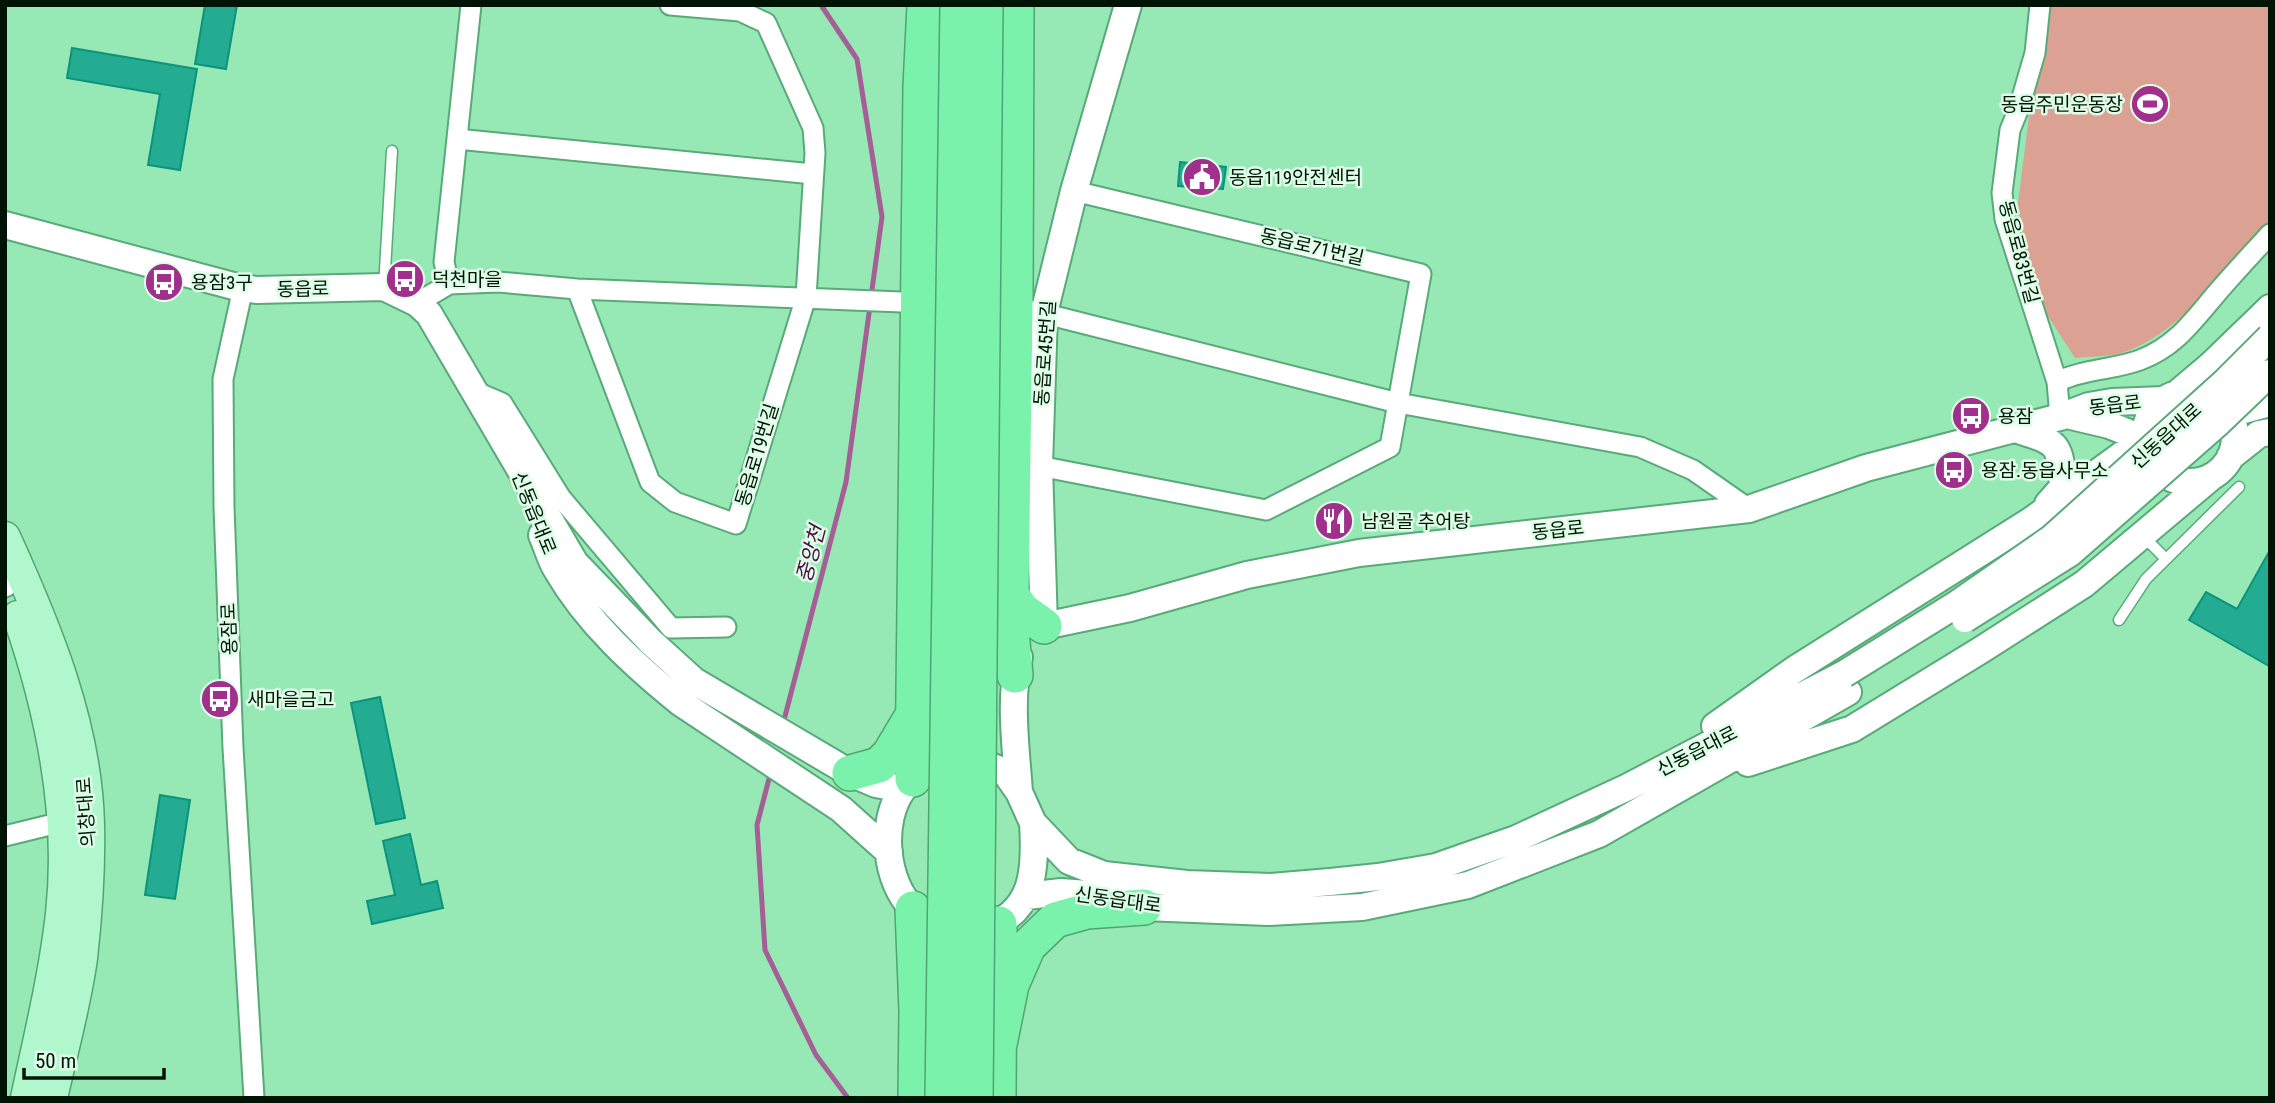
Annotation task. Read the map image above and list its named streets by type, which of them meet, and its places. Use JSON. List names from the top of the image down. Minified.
{"streets":{"main road":["동읍로","동읍로45번길","신동읍대로","의창대로"],"street":["동읍로71번길","동읍로83번길","동읍로19번길","용잠로"]},"crossings":[["동읍로71번길","동읍로45번길"],["동읍로83번길","동읍로"],["동읍로","동읍로45번길"],["동읍로","신동읍대로"],["동읍로","용잠로"]],"water":["중앙천"],"places":{"sports":["동읍주민운동장"],"public building":["동읍119안전센터"],"bus stop":["덕천마을","용잠3구","용잠","용잠.동읍사무소","새마을금고"],"restaurant":["남원골 추어탕"]},"scale_bar":"50 m"}
